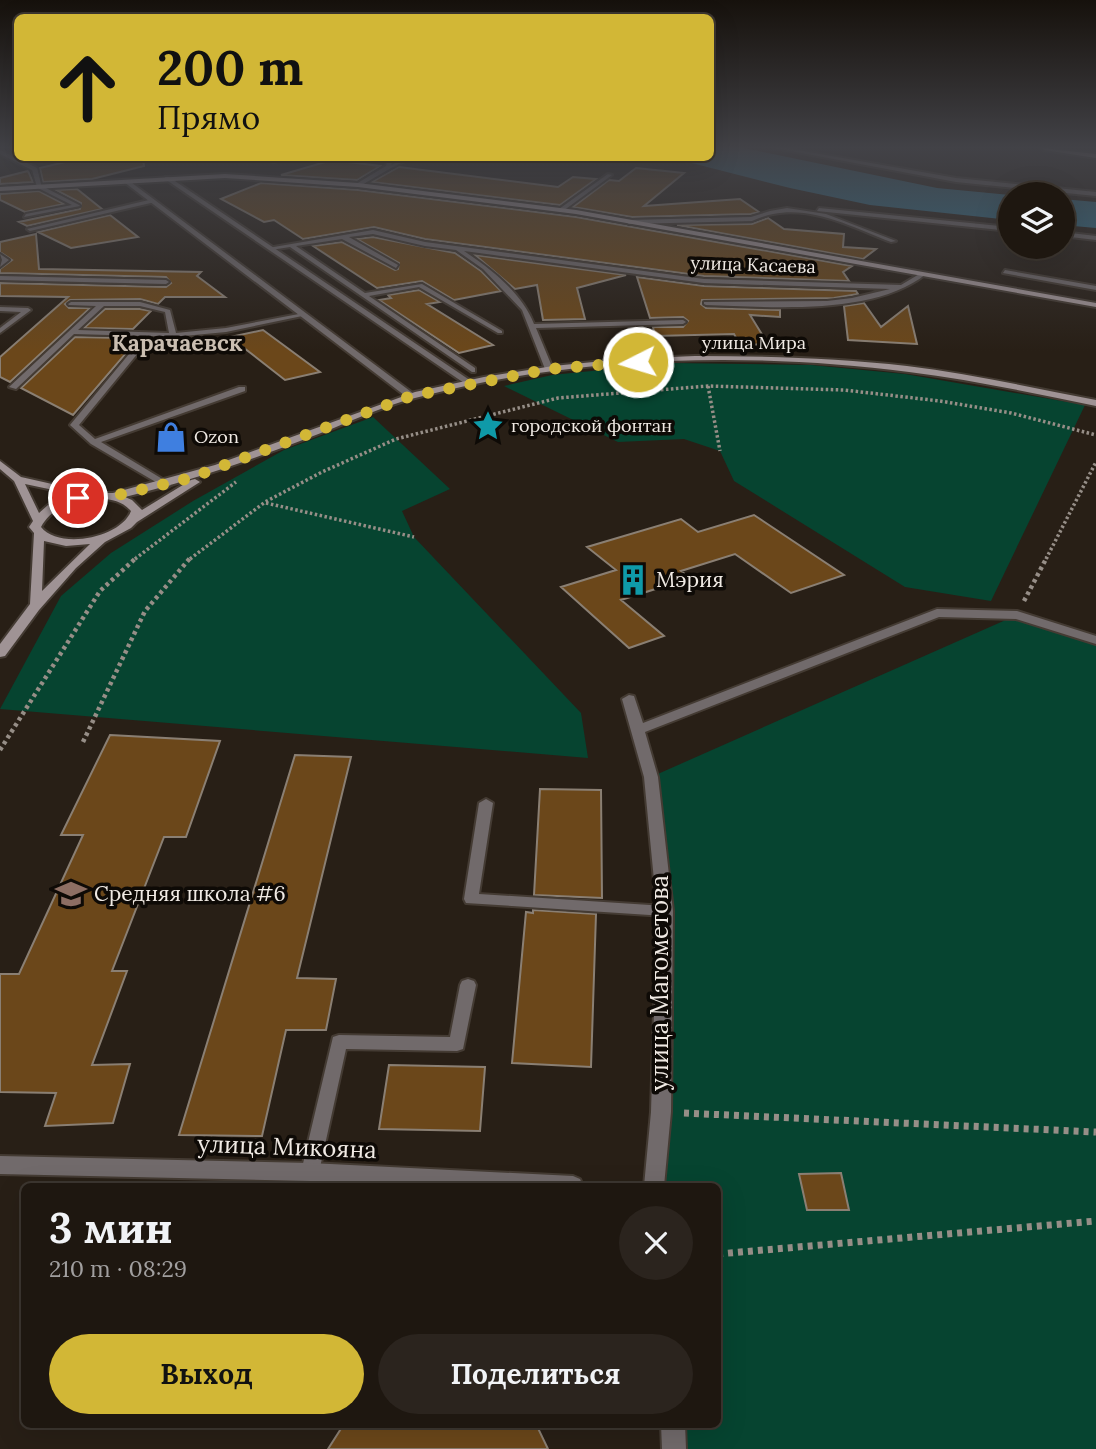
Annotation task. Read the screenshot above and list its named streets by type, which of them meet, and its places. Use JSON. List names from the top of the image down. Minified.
{"streets":{"street":["улица Мира","улица Магометова","улица Микояна"],"lane":["улица Касаева"]},"districts":["Карачаевск"],"places":{"place":["городской фонтан"],"shop":["Ozon"],"building":["Мэрия"],"school or university":["Средняя школа #6"]},"page":{"turn":["200 m","Прямо"],"heading":["3 мин","210 m · 08:29"],"buttons":["Выход","Поделиться"]}}
